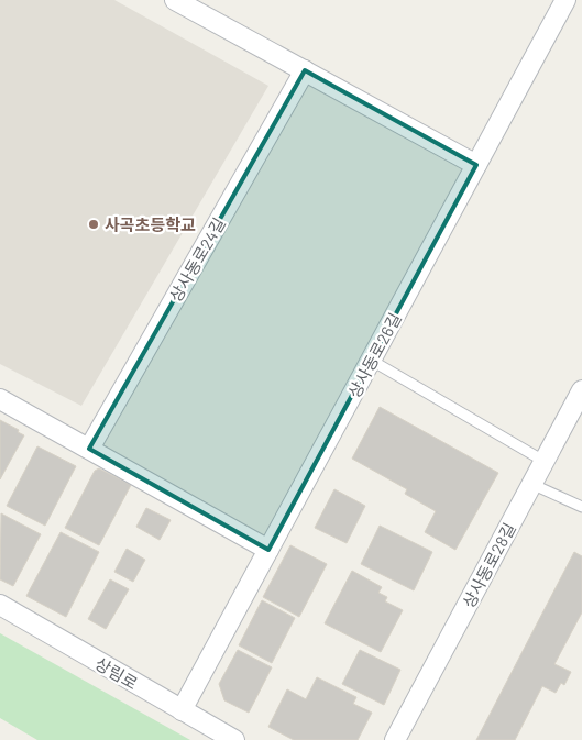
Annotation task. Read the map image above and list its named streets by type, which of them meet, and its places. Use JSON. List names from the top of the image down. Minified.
{"streets":{"street":["상사동로24길","상사동로26길","상사동로28길","상림로"]},"crossings":[["상사동로26길","상림로"]],"places":["사곡초등학교"]}
